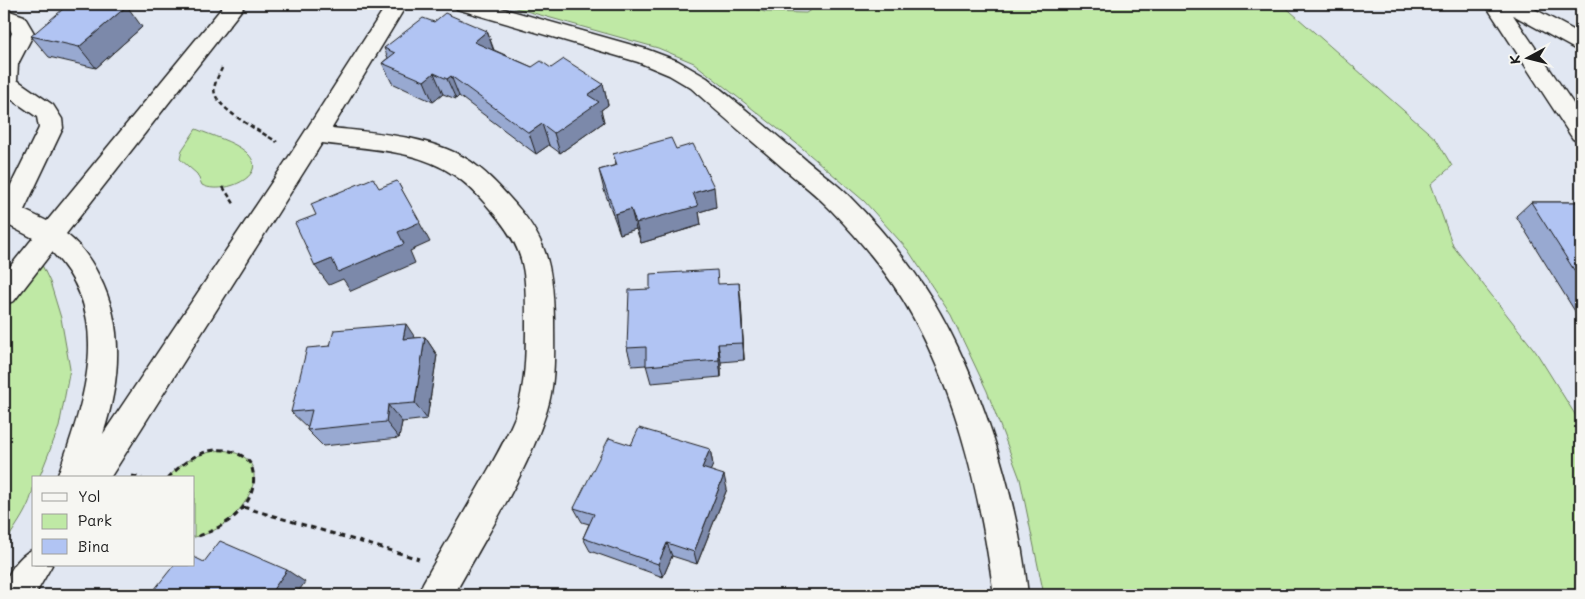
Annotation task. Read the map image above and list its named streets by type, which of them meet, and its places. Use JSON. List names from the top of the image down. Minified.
{"legend":["Yol","Park","Bina"],"north":"left"}
